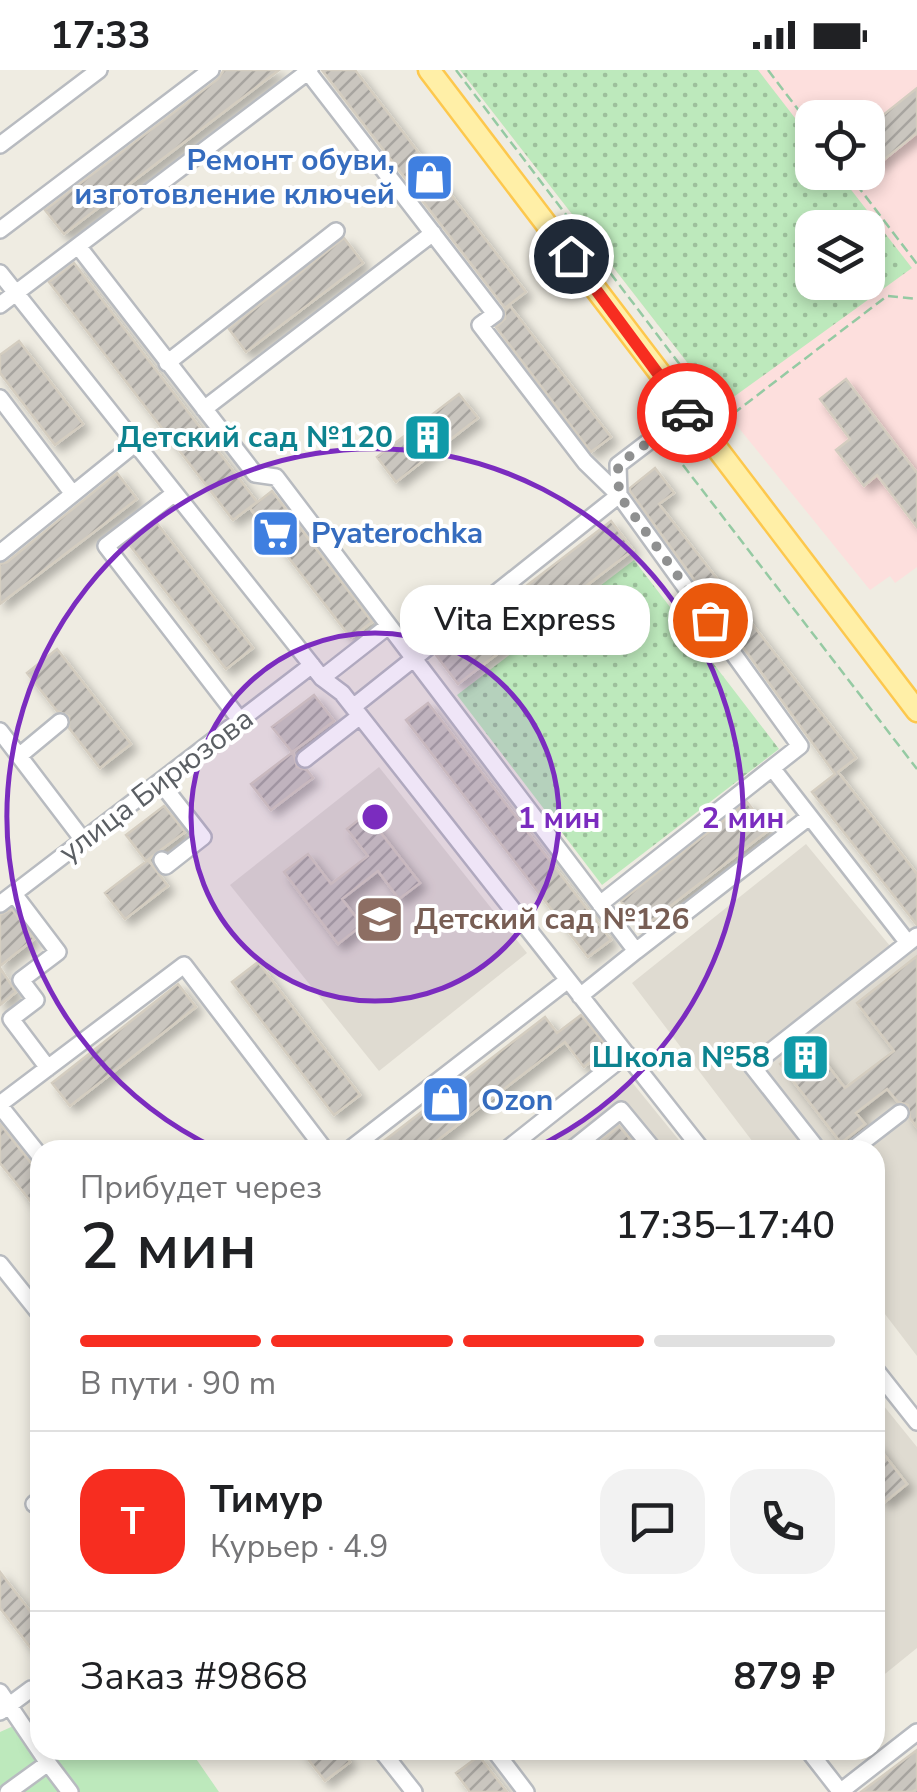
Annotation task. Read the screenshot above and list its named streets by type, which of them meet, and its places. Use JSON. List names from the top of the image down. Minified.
{"streets":{"street":["улица Бирюзова"]},"places":{"shop":["Ремонт обуви, изготовление ключей","Ozon"],"building":["Детский сад №120","Школа №58"],"supermarket":["Pyaterochka"],"other":["Vita Express"],"school or university":["Детский сад №126"]},"page":{"status":"17:33","bubble":"Vita Express","heading":["2 мин","Прибудет через","17:35–17:40"],"panel":["Тимур","Курьер · 4.9","Заказ #9868","879 ₽"],"bar":"В пути · 90 m","round":"Т"},"rings":["1 мин","2 мин"]}
